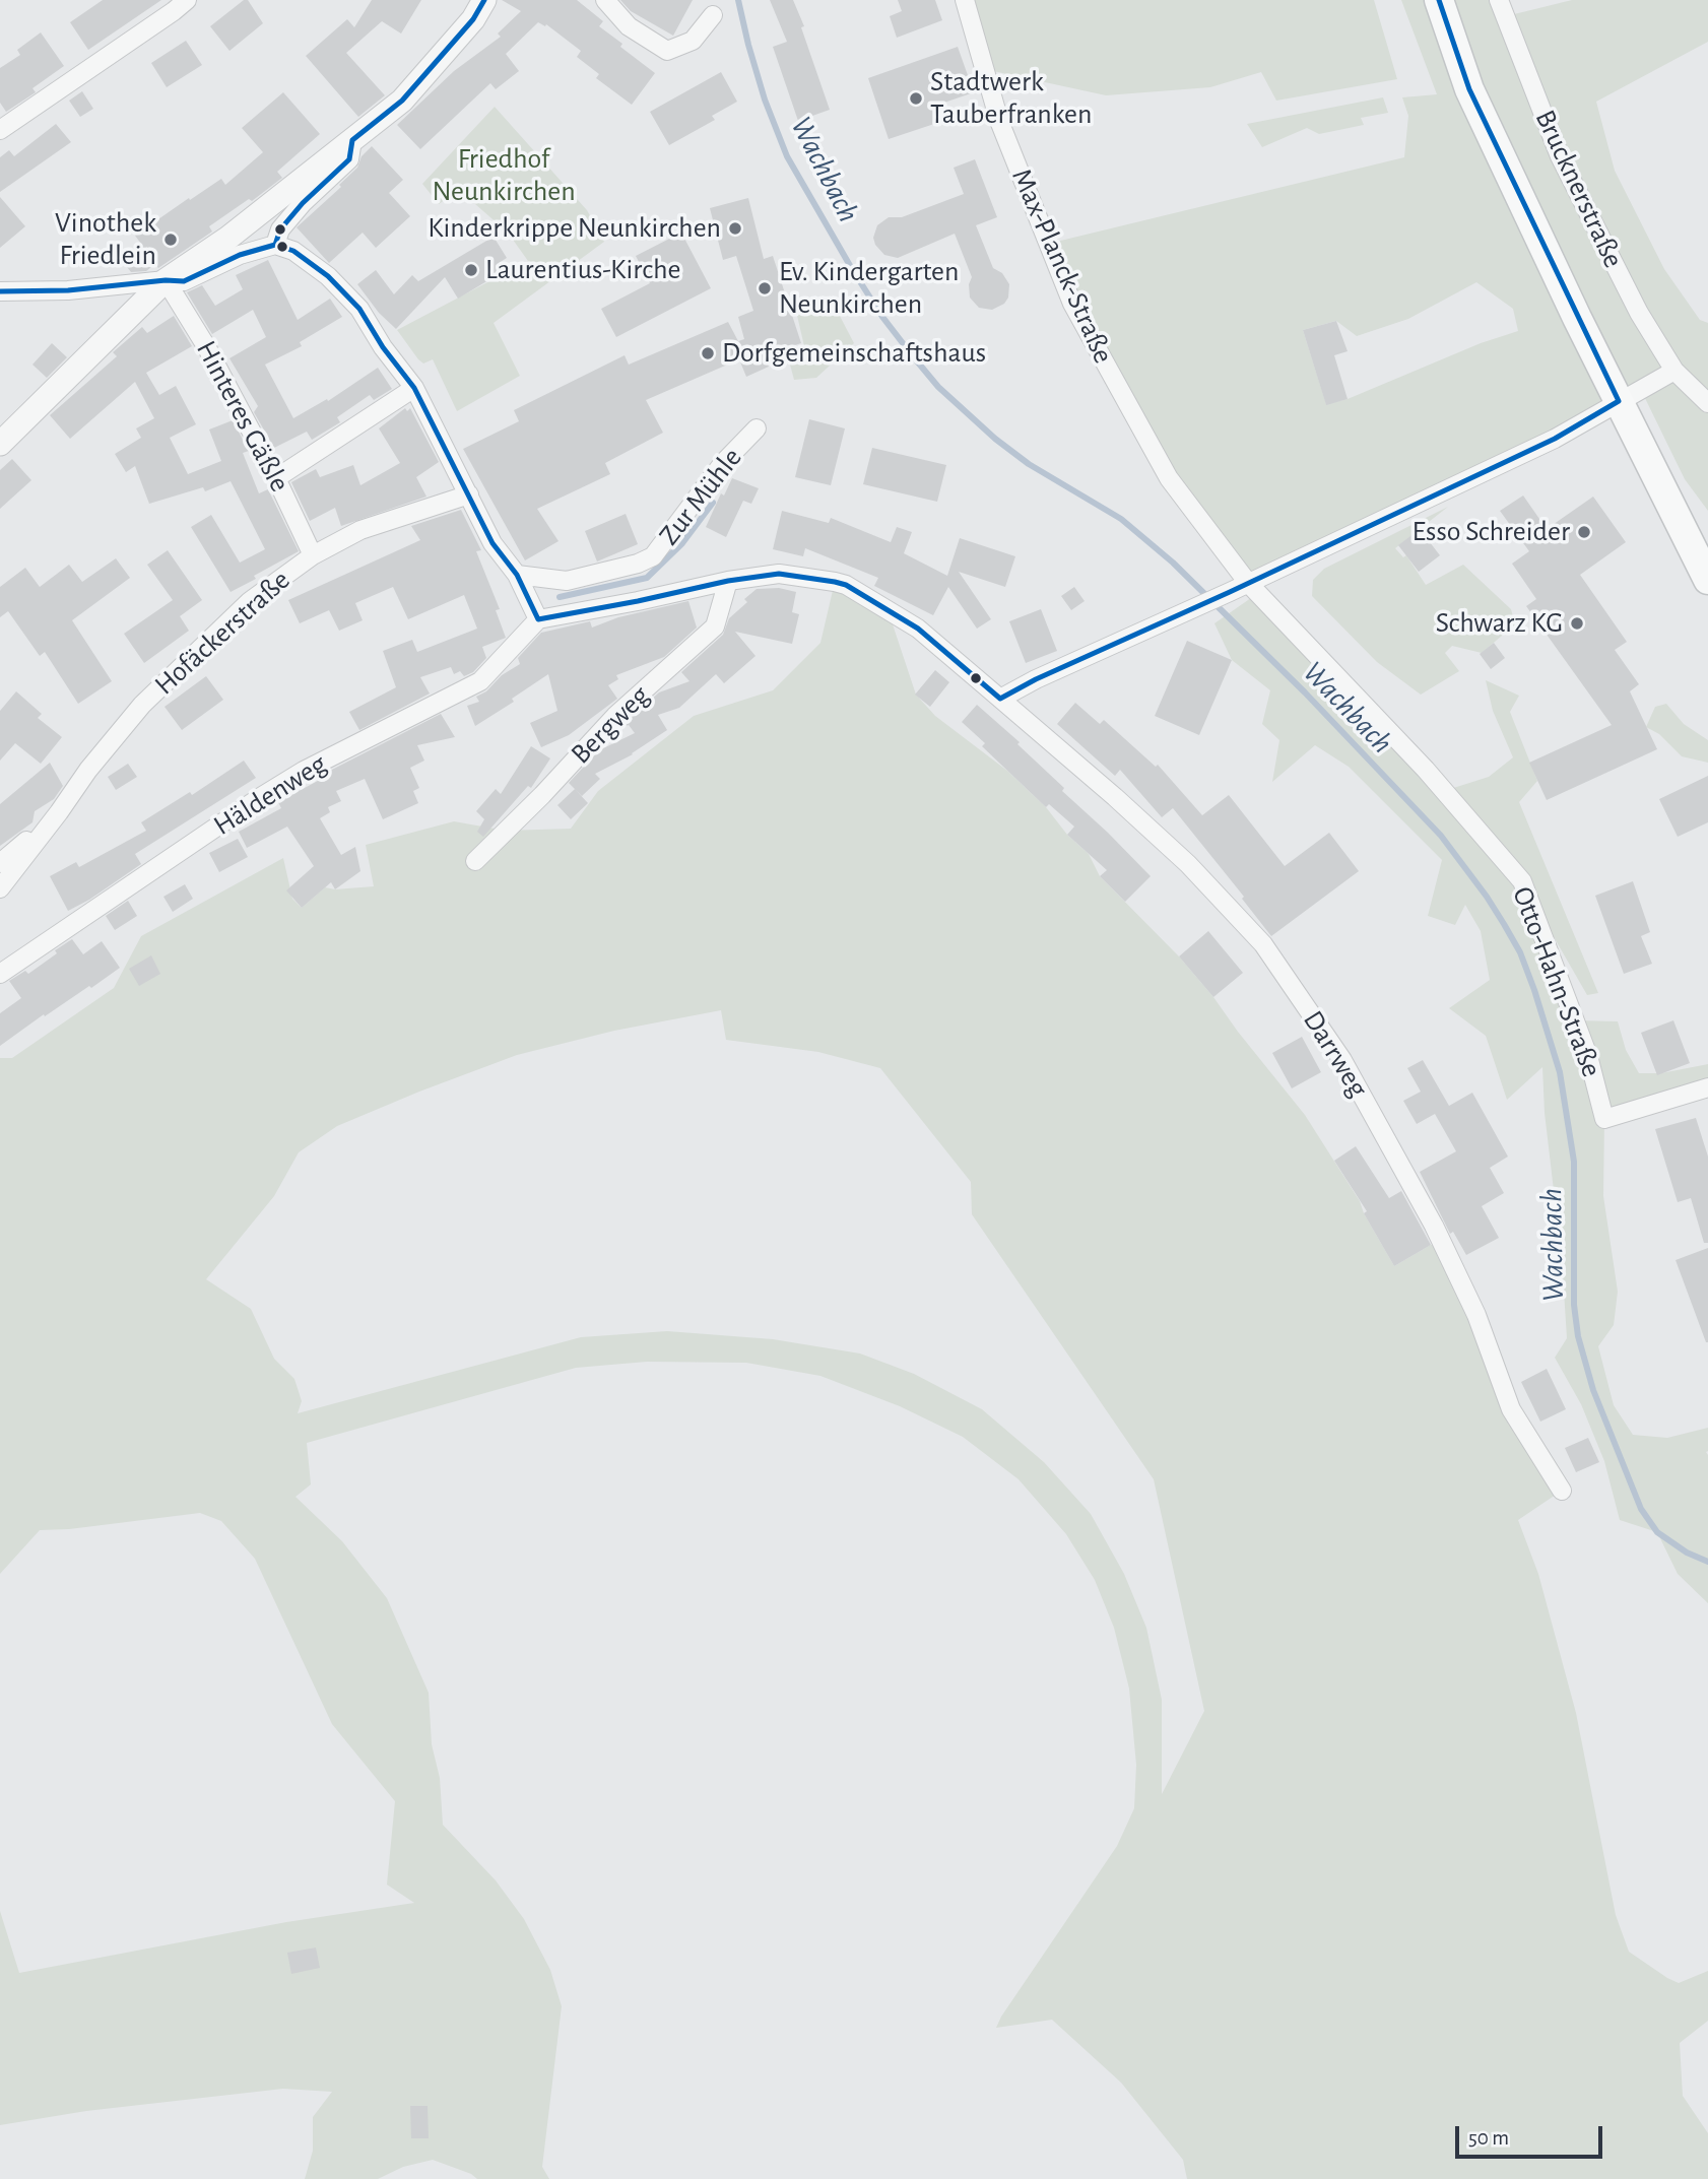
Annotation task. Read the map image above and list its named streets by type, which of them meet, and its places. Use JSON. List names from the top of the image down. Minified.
{"streets":{"street":["Brucknerstraße","Max-Planck-Straße","Hinteres Gäßle","Zur Mühle","Hofäckerstraße","Bergweg","Häldenweg","Otto-Hahn-Straße","Darrweg"]},"crossings":[["Max-Planck-Straße","Otto-Hahn-Straße"],["Hinteres Gäßle","Hofäckerstraße"],["Bergweg","Darrweg"],["Häldenweg","Darrweg"]],"water":["Wachbach"],"parks":["Friedhof Neunkirchen"],"places":["Stadtwerk Tauberfranken","Kinderkrippe Neunkirchen","Vinothek Friedlein","Laurentius-Kirche","Ev. Kindergarten Neunkirchen","Dorfgemeinschaftshaus","Esso Schreider","Schwarz KG"],"scale_bar":"50 m"}
